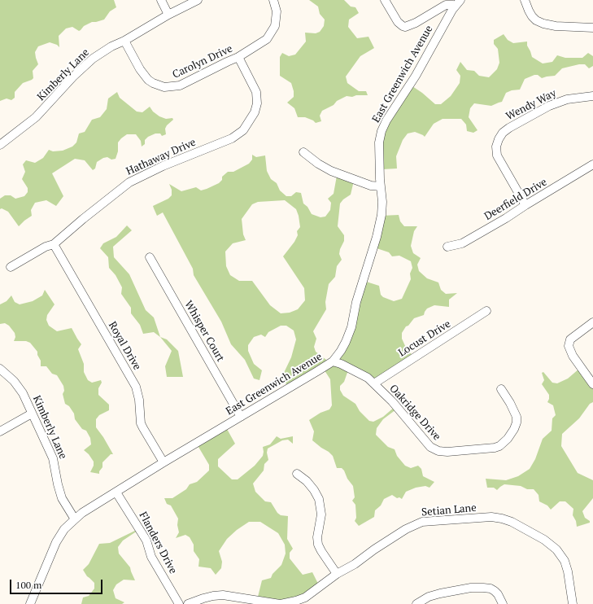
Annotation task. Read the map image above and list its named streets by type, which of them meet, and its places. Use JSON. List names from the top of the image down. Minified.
{"streets":{"street":["Carolyn Drive","East Greenwich Avenue","Kimberly Lane","Wendy Way","Hathaway Drive","Deerfield Drive","Whisper Court","Locust Drive","Royal Drive","Oakridge Drive","Setian Lane","Flanders Drive"]},"crossings":[["Carolyn Drive","Kimberly Lane"],["Carolyn Drive","Hathaway Drive"],["East Greenwich Avenue","Kimberly Lane"],["East Greenwich Avenue","Whisper Court"],["East Greenwich Avenue","Royal Drive"],["East Greenwich Avenue","Oakridge Drive"],["East Greenwich Avenue","Flanders Drive"],["Wendy Way","Deerfield Drive"],["Hathaway Drive","Royal Drive"],["Locust Drive","Oakridge Drive"]],"scale_bar":"100 m"}
